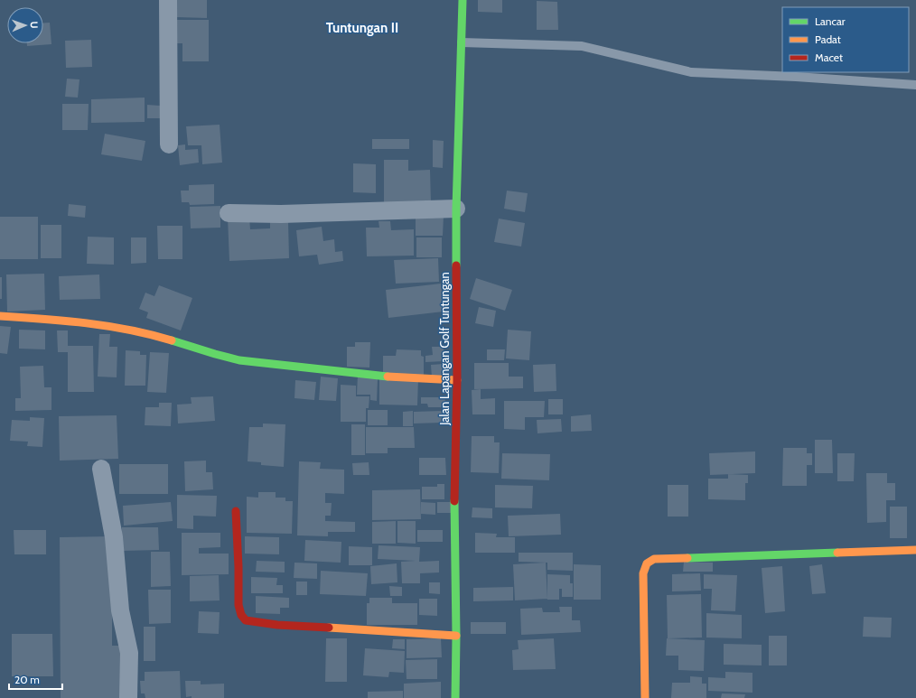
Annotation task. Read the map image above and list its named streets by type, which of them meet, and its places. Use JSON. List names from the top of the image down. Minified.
{"streets":{"street":["Jalan Lapangan Golf Tuntungan"]},"districts":["Tuntungan II"],"legend":["Lancar","Padat","Macet"],"scale_bar":"20 m","north":"right"}
